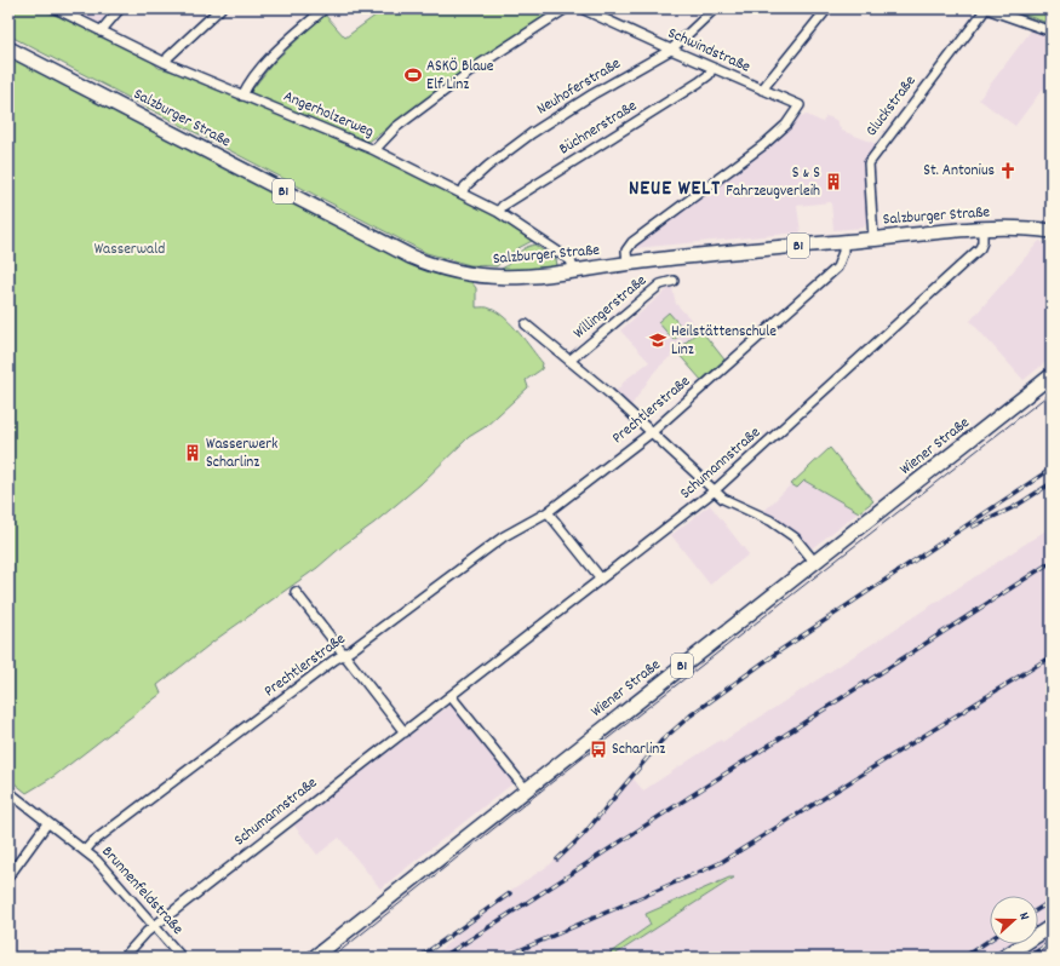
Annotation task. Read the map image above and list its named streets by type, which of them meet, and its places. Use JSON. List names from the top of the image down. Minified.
{"streets":{"main road":["Salzburger Straße","B1","Wiener Straße"],"street":["Schwindstraße","Neuhoferstraße","Gluckstraße","Angerholzerweg","Büchnerstraße","Willingerstraße","Prechtlerstraße","Schumannstraße","Brunnenfeldstraße"]},"crossings":[["Schwindstraße","Neuhoferstraße"],["Schwindstraße","Salzburger Straße"],["Schwindstraße","Büchnerstraße"],["Neuhoferstraße","Angerholzerweg"],["Gluckstraße","Salzburger Straße"],["Angerholzerweg","Salzburger Straße"],["Angerholzerweg","Büchnerstraße"],["Salzburger Straße","Prechtlerstraße"],["Salzburger Straße","Schumannstraße"],["Willingerstraße","Prechtlerstraße"],["Willingerstraße","Wiener Straße"],["Willingerstraße","Schumannstraße"],["Prechtlerstraße","Brunnenfeldstraße"],["Schumannstraße","Brunnenfeldstraße"]],"districts":["NEUE WELT"],"parks":["Wasserwald"],"places":{"sports":["ASKÖ Blaue Elf Linz"],"church":["St. Antonius"],"building":["S & S Fahrzeugverleih","Wasserwerk Scharlinz"],"school or university":["Heilstättenschule Linz"],"bus stop":["Scharlinz"]},"north":"right"}
